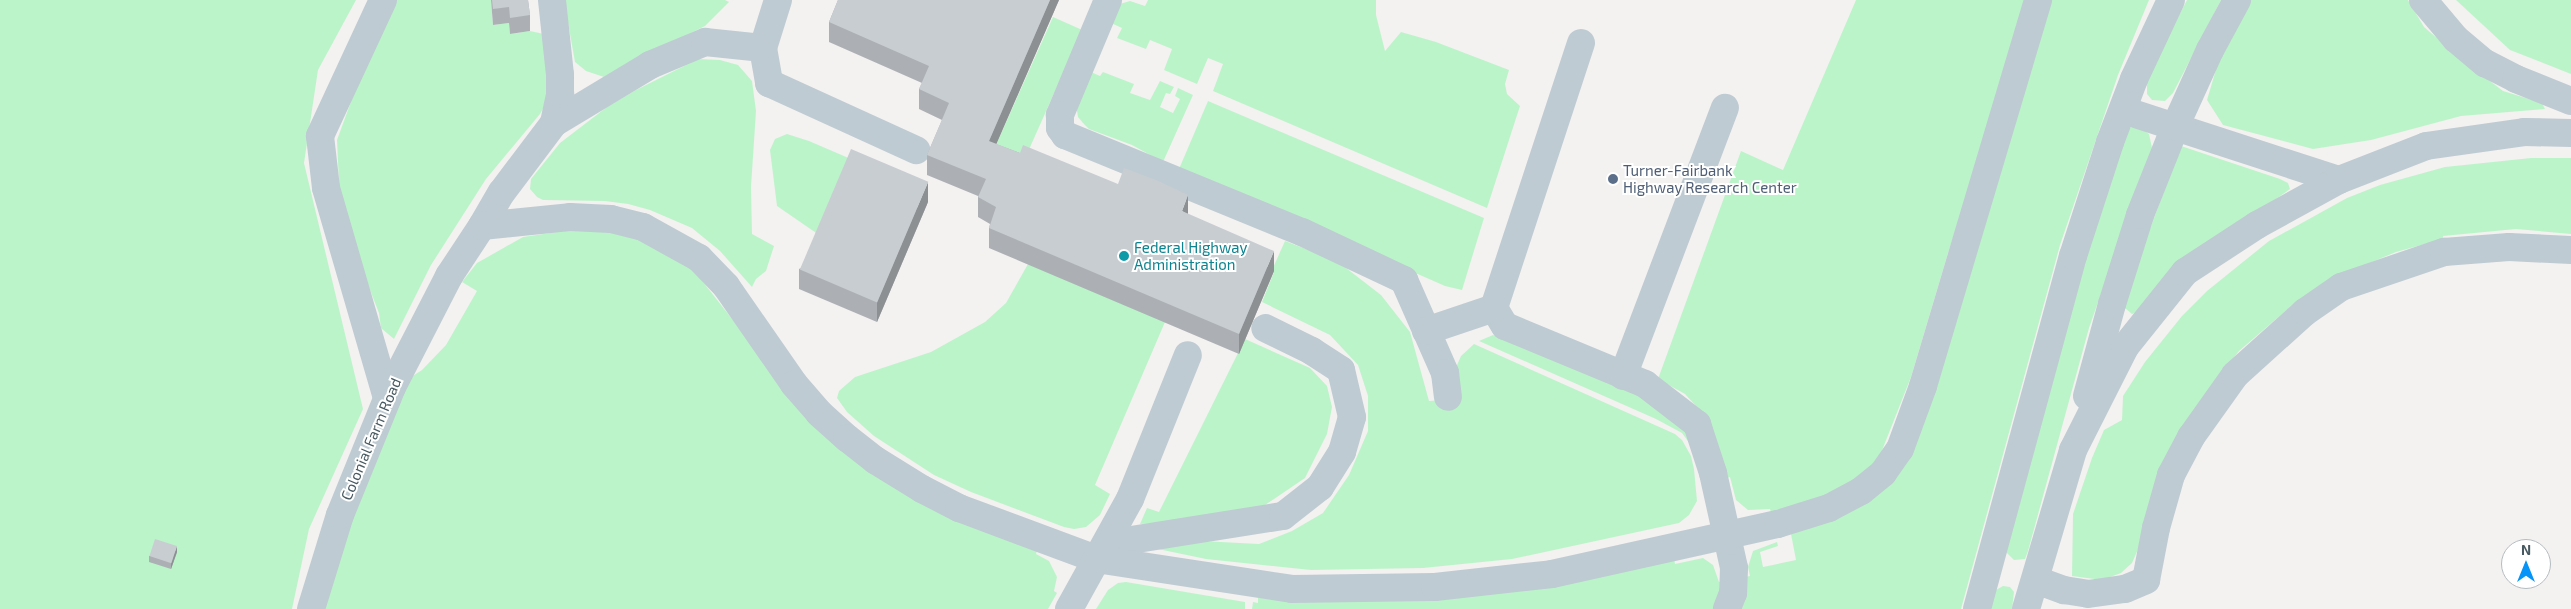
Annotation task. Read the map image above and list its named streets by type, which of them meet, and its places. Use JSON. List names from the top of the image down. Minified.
{"streets":{"street":["Colonial Farm Road"]},"places":["Turner-Fairbank Highway Research Center","Federal Highway Administration"],"north":"top"}
